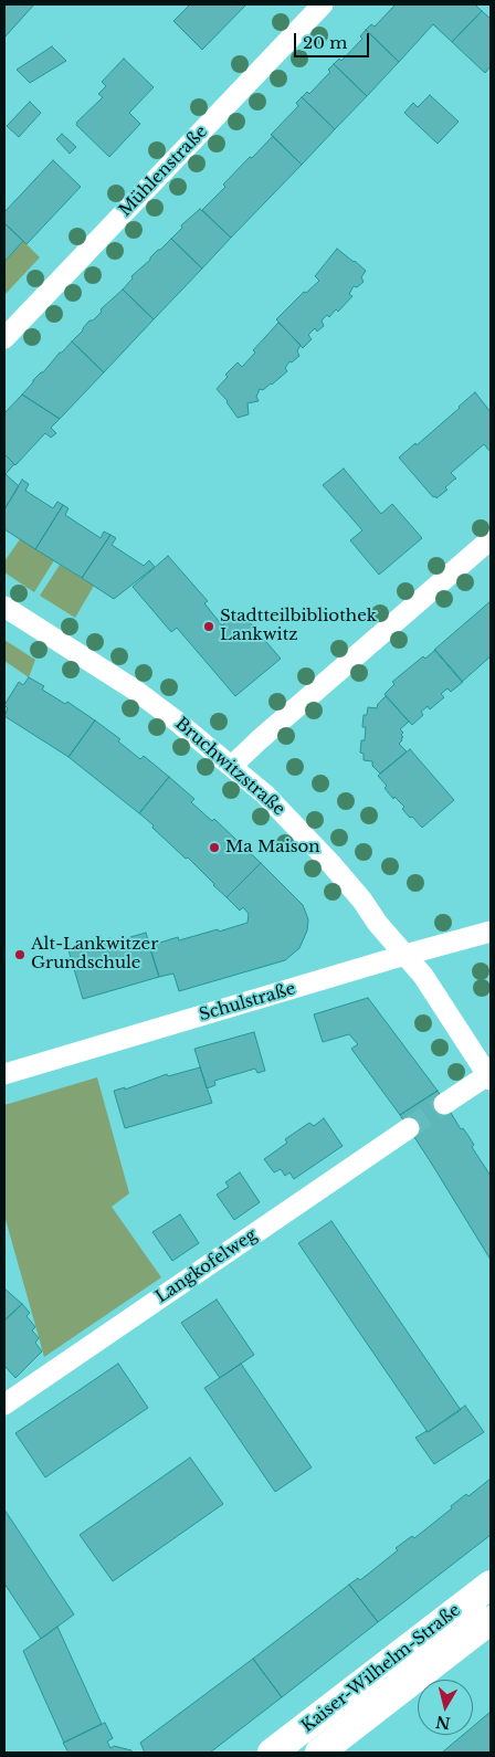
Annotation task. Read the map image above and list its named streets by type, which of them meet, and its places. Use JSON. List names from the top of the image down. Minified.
{"streets":{"main road":["Kaiser-Wilhelm-Straße"],"street":["Mühlenstraße","Bruchwitzstraße","Schulstraße","Langkofelweg"]},"crossings":[["Bruchwitzstraße","Schulstraße"]],"places":["Stadtteilbibliothek Lankwitz","Ma Maison","Alt-Lankwitzer Grundschule"],"scale_bar":"20 m","north":"bottom"}
